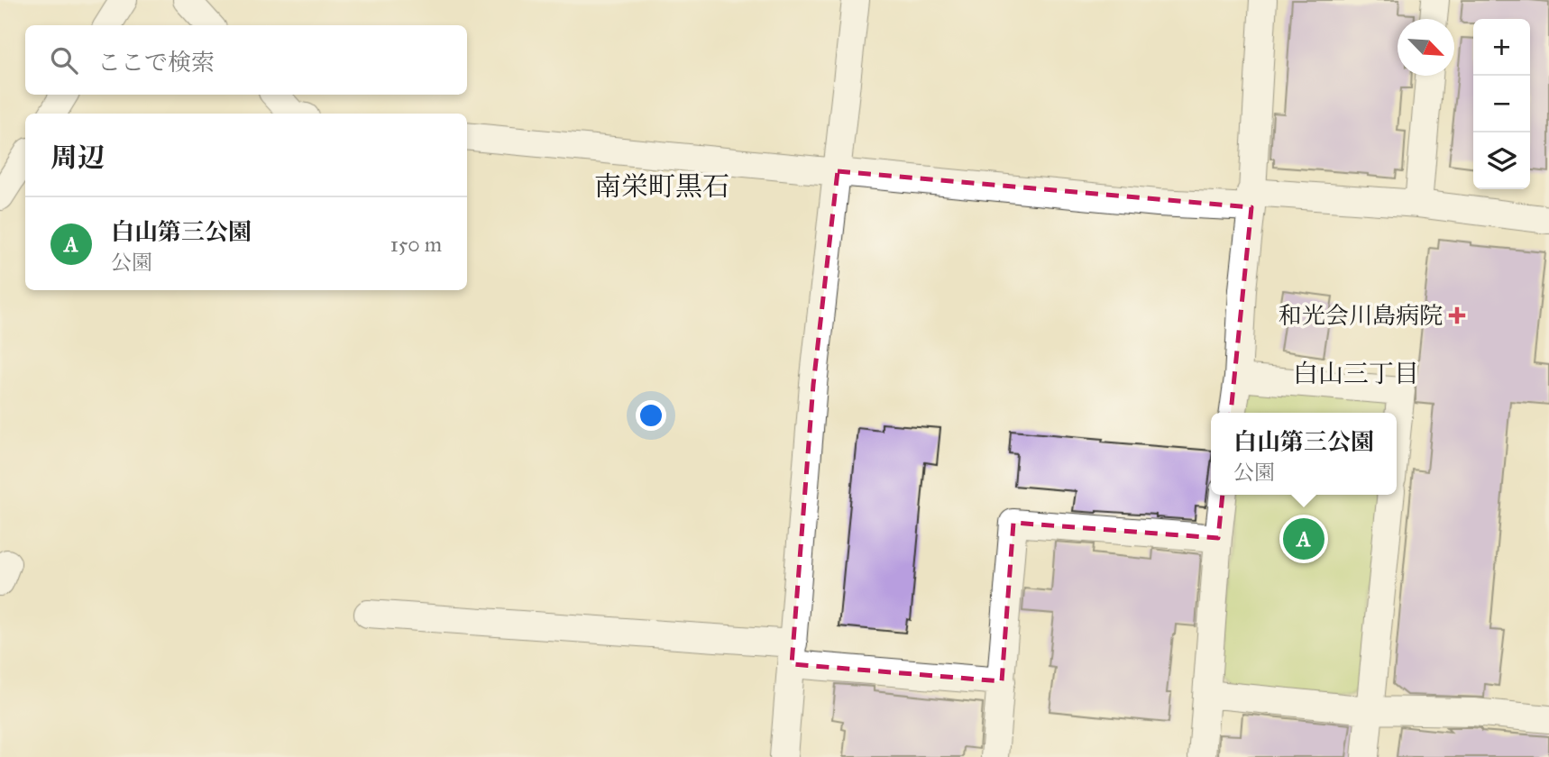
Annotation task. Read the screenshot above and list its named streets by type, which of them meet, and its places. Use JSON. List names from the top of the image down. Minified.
{"districts":["南栄町黒石","白山三丁目"],"places":{"health":["和光会川島病院"]},"north":"bottom right","page":{"map_buttons":["+","−"],"search":"ここで検索","heading":"周辺","list":[{"mark":"A","name":"白山第三公園","note":"公園","value":"150 m"}],"popup":["白山第三公園","公園"],"pins":"A"}}
